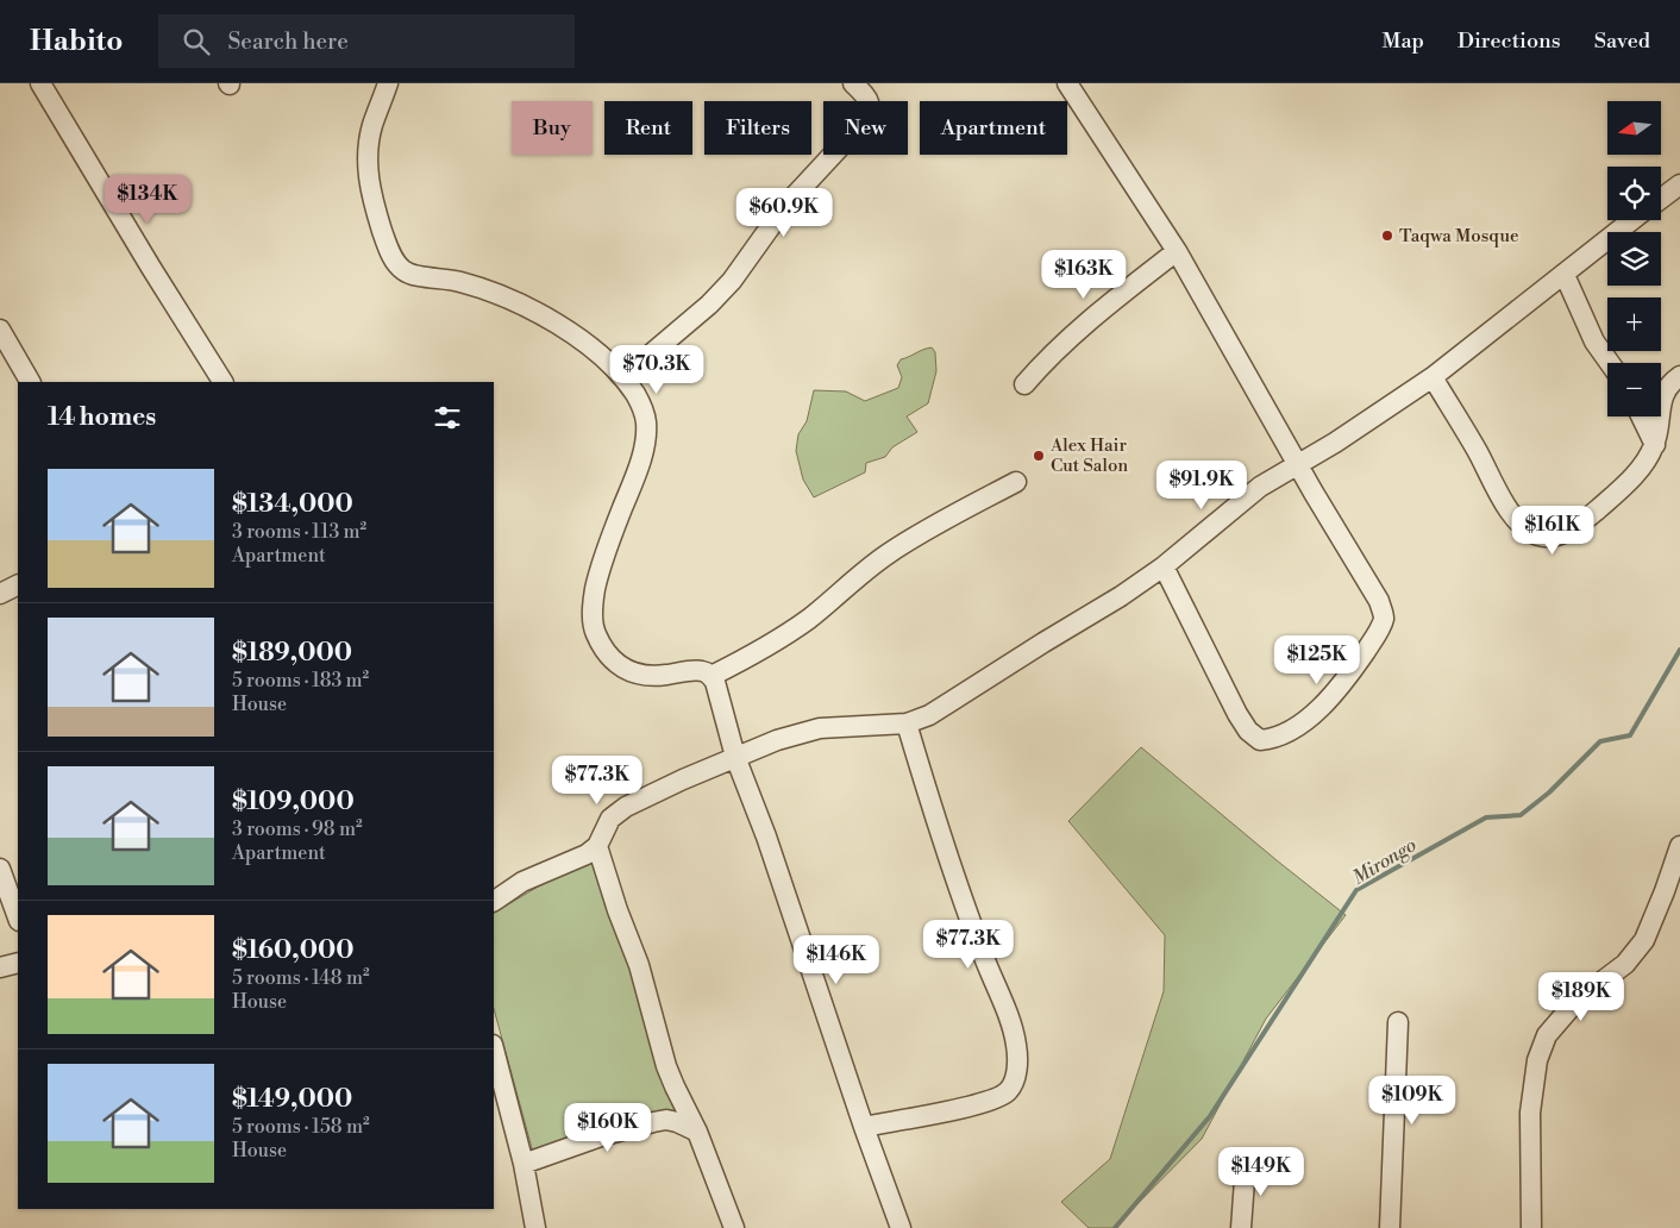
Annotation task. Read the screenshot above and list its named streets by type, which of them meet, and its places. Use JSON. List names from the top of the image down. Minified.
{"water":["Mirongo"],"places":["Taqwa Mosque","Alex Hair Cut Salon"],"north":"left","page":{"header":"Habito","search":"Search here","nav":["Map","Directions","Saved"],"map_buttons":["+","−"],"chip":["Buy","Rent","Filters","New","Apartment"],"price":["$134K","$60.9K","$163K","$70.3K","$91.9K","$161K","$125K","$77.3K","$77.3K","$146K","$189K","$109K","$160K","$149K"],"heading":"14 homes","list":[{"name":"$134,000","note":"3 rooms · 113 m² · Apartment"},{"name":"$189,000","note":"5 rooms · 183 m² · House"},{"name":"$109,000","note":"3 rooms · 98 m² · Apartment"},{"name":"$160,000","note":"5 rooms · 148 m² · House"},{"name":"$149,000","note":"5 rooms · 158 m² · House"}]}}
